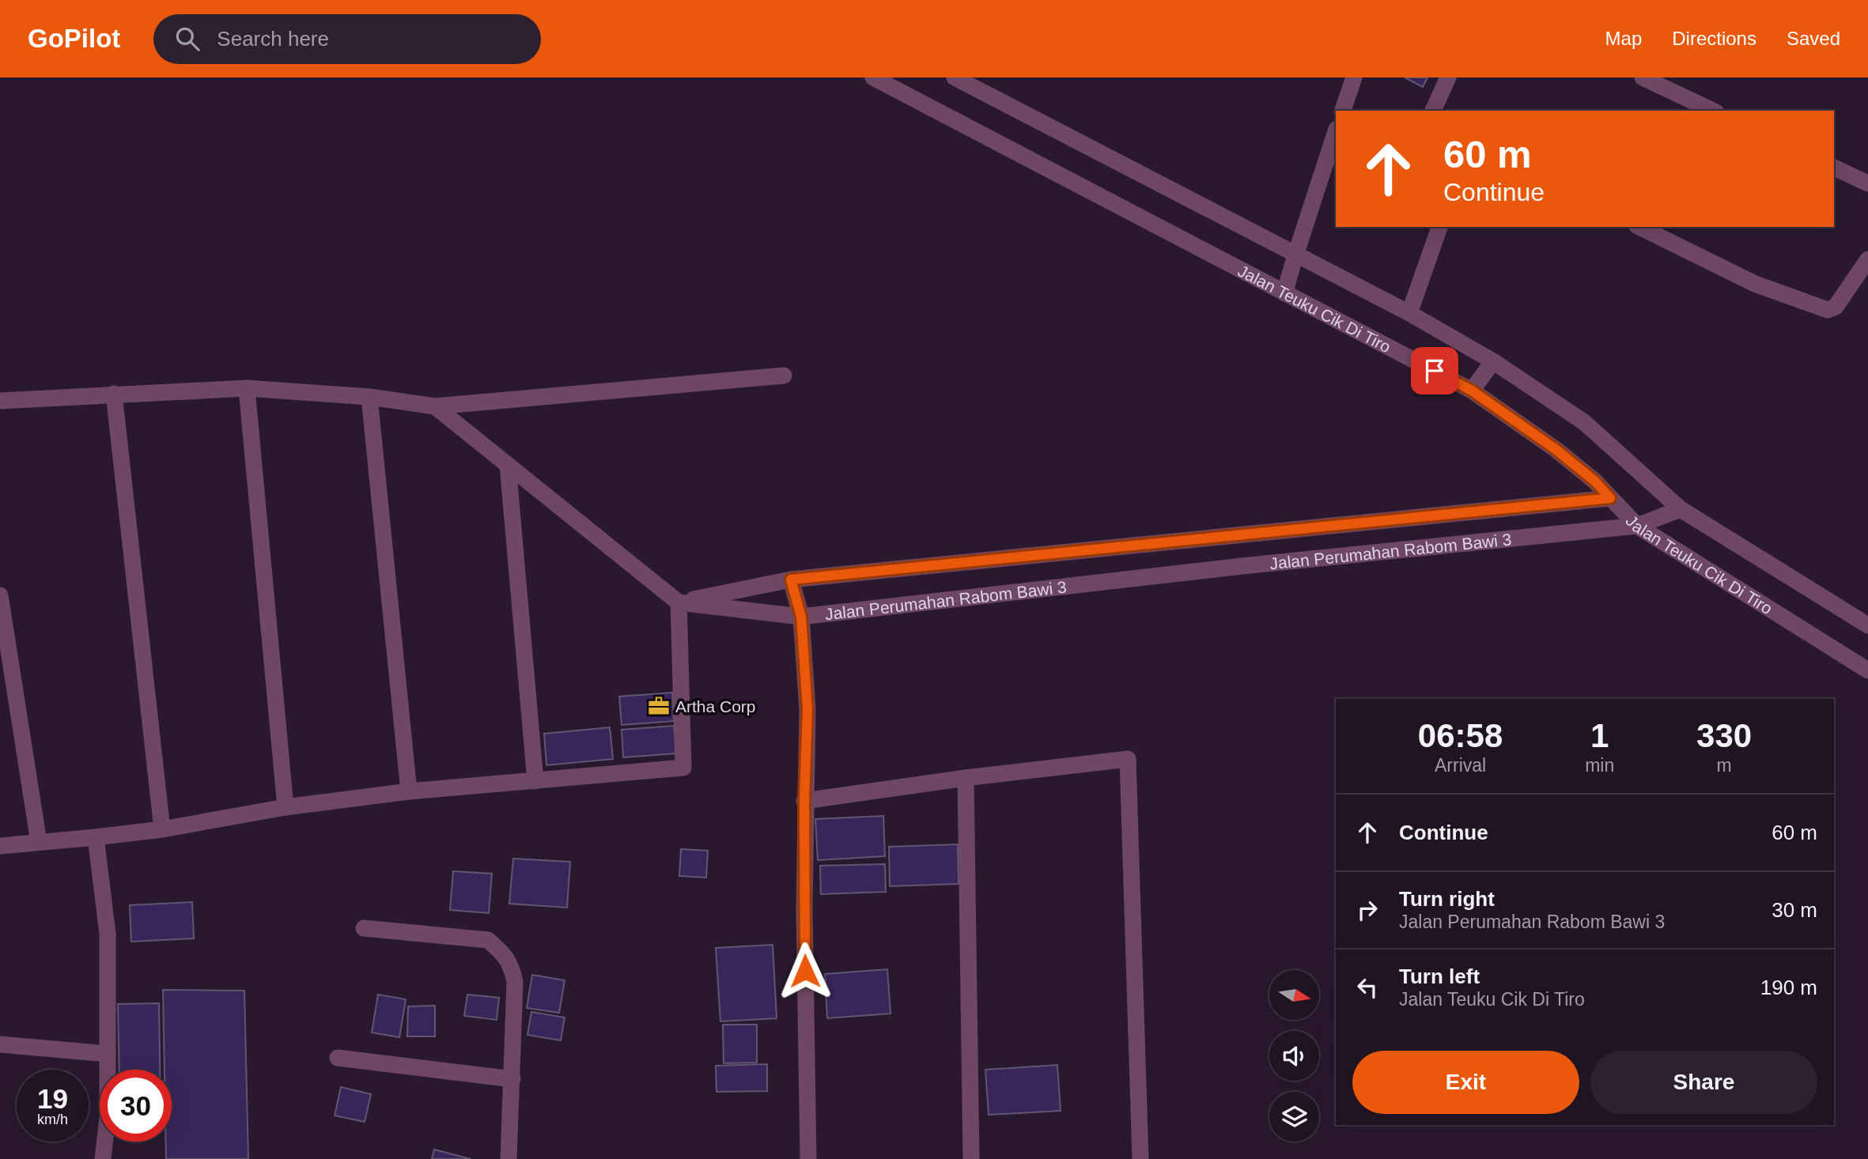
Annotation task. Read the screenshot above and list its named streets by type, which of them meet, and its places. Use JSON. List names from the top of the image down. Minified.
{"streets":{"street":["Jalan Teuku Cik Di Tiro","Jalan Perumahan Rabom Bawi 3"]},"crossings":[["Jalan Teuku Cik Di Tiro","Jalan Perumahan Rabom Bawi 3"]],"places":{"office":["Artha Corp"]},"north":"right","page":{"header":"GoPilot","search":"Search here","nav":["Map","Directions","Saved"],"turn":["60 m","Continue"],"eta":["06:58","Arrival","1","min","330","m"],"list":[{"name":"Continue","value":"60 m"},{"name":"Turn right","note":"Jalan Perumahan Rabom Bawi 3","value":"30 m"},{"name":"Turn left","note":"Jalan Teuku Cik Di Tiro","value":"190 m"}],"buttons":["Exit","Share"],"speed":"19 km/h","limit":"30"}}
